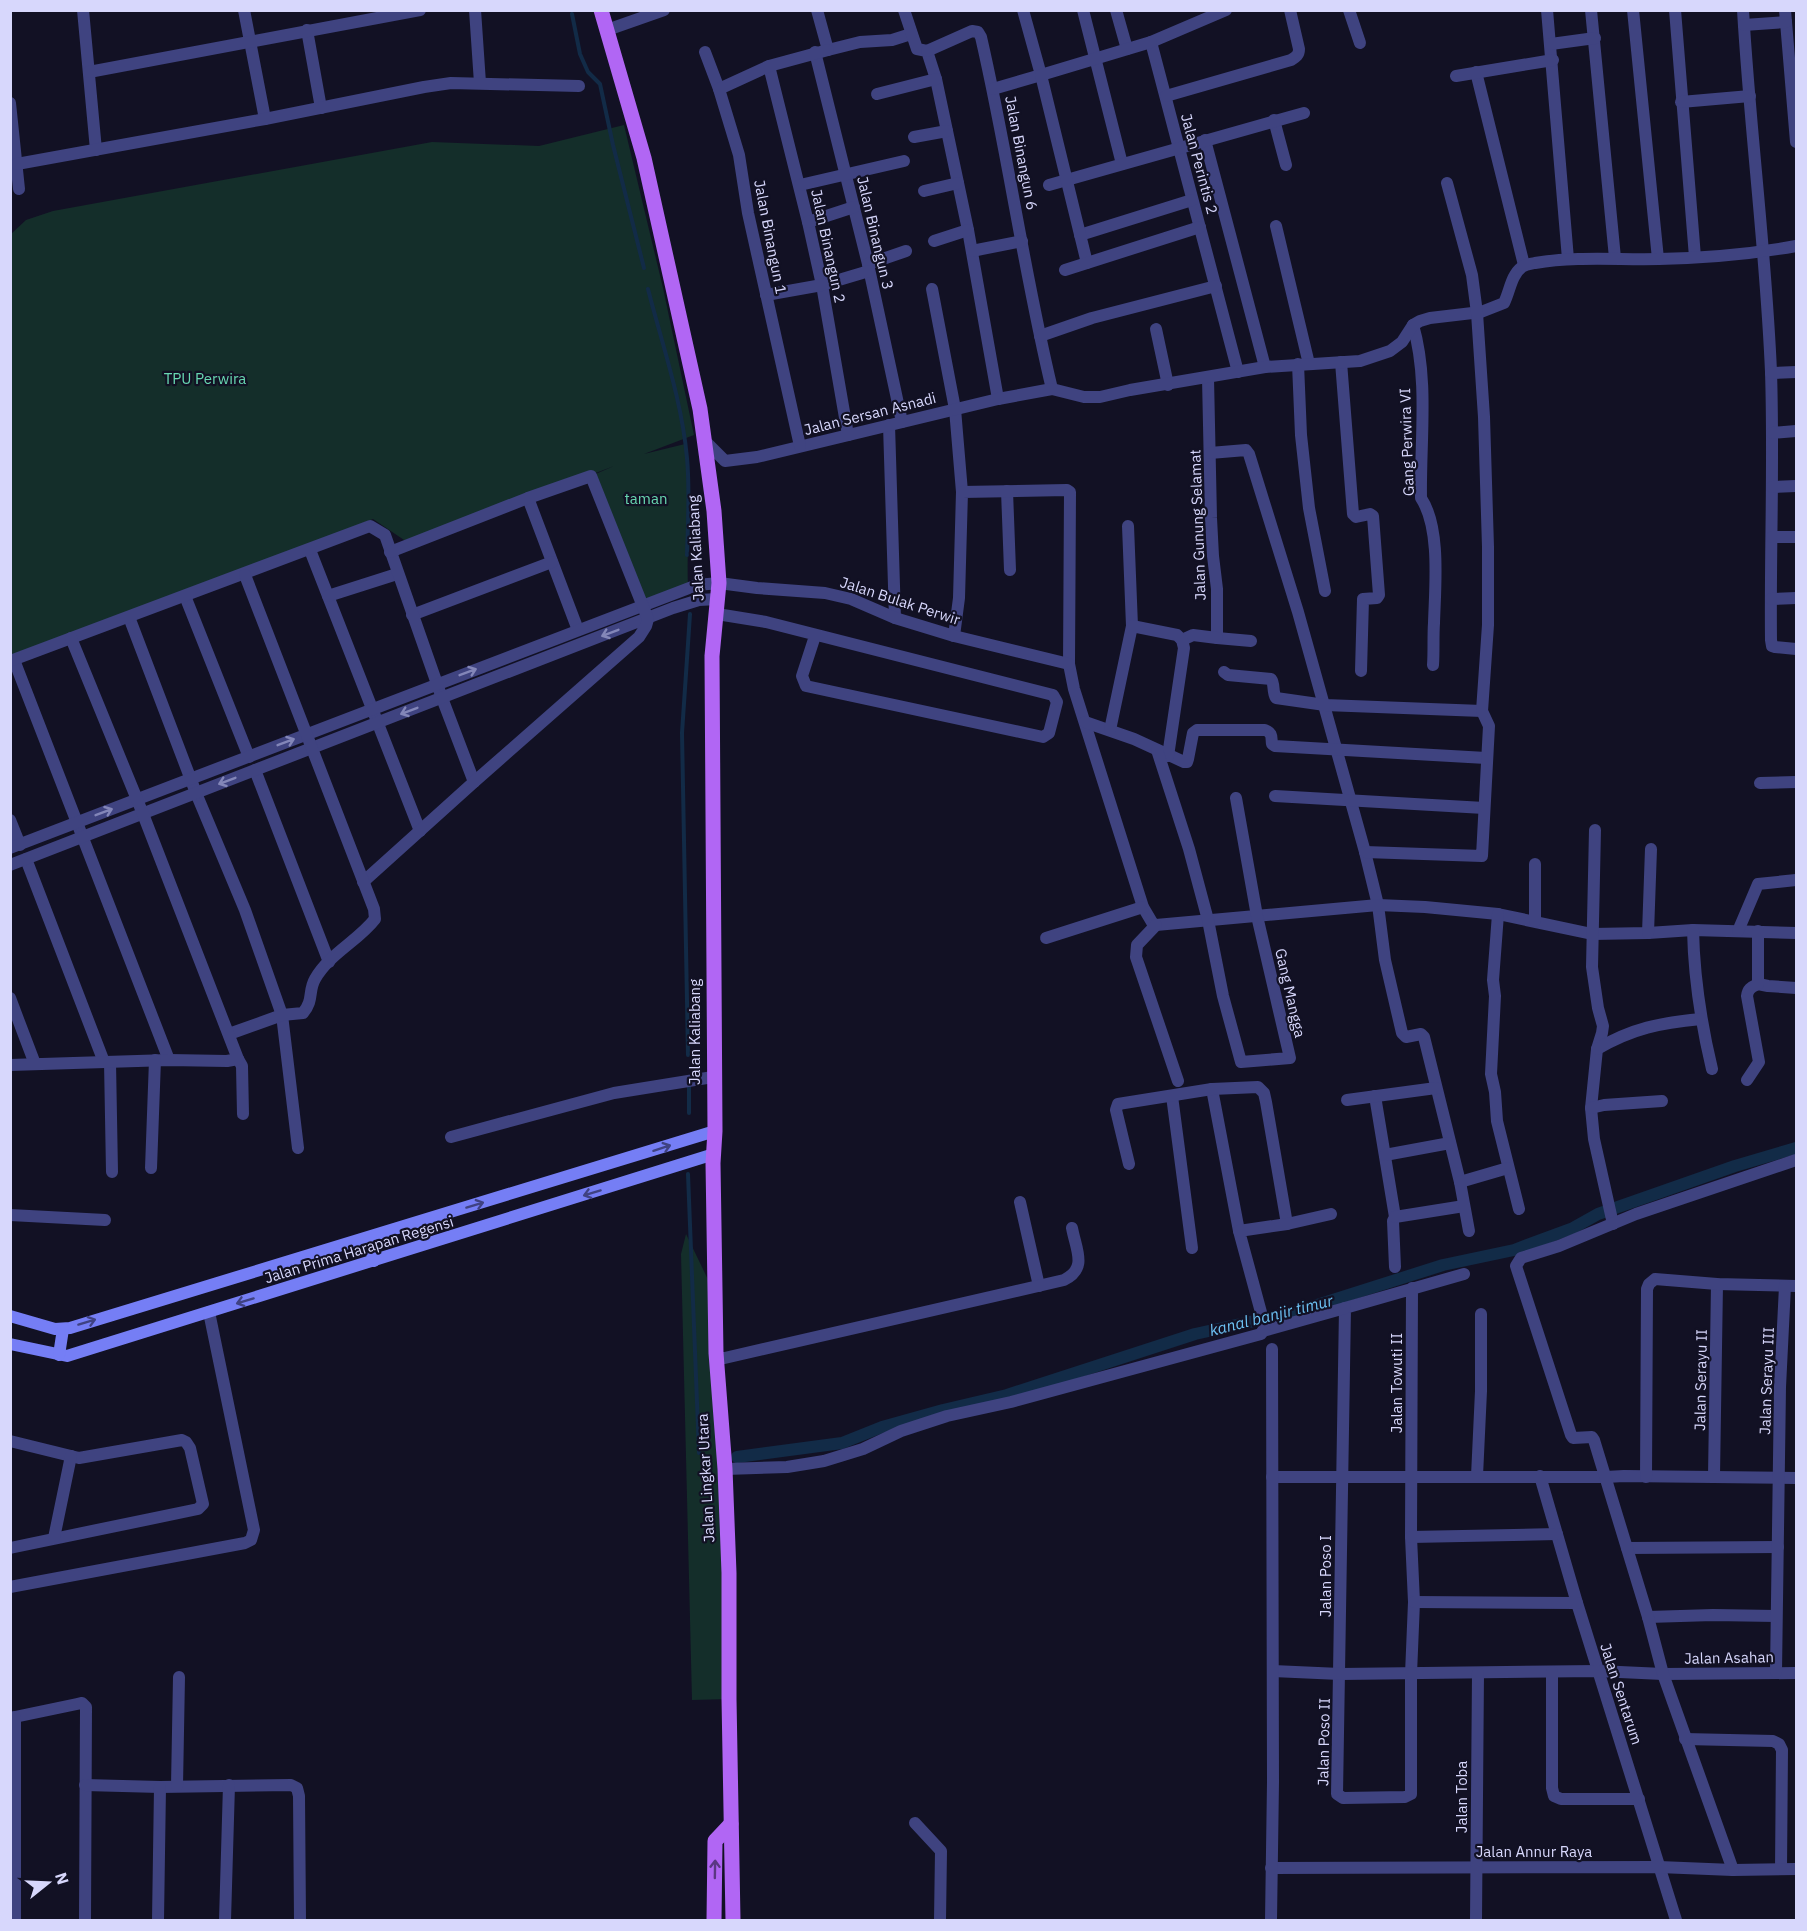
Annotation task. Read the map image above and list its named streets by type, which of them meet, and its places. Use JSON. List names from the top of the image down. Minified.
{"streets":{"main road":["Jalan Kaliabang","Jalan Lingkar Utara"],"street":["Jalan Binangun 6","Jalan Perintis 2","Jalan Binangun 3","Jalan Binangun 1","Jalan Binangun 2","Jalan Sersan Asnadi","Gang Perwira VI","Jalan Gunung Selamat","Jalan Bulak Perwir","Gang Mangga","Jalan Prima Harapan Regensi","Jalan Serayu II","Jalan Serayu III","Jalan Towuti II","Jalan Poso I","Jalan Asahan","Jalan Sentarum","Jalan Poso II","Jalan Toba","Jalan Annur Raya"]},"crossings":[["Jalan Binangun 6","Jalan Sersan Asnadi"],["Jalan Binangun 3","Jalan Sersan Asnadi"],["Jalan Binangun 3","Jalan Bulak Perwir"],["Jalan Binangun 1","Jalan Sersan Asnadi"],["Jalan Binangun 2","Jalan Sersan Asnadi"],["Jalan Sersan Asnadi","Jalan Kaliabang"],["Jalan Kaliabang","Jalan Bulak Perwir"],["Jalan Kaliabang","Jalan Prima Harapan Regensi"],["Jalan Kaliabang","Jalan Lingkar Utara"],["Jalan Prima Harapan Regensi","Jalan Lingkar Utara"],["Jalan Serayu III","Jalan Asahan"],["Jalan Towuti II","Jalan Asahan"],["Jalan Towuti II","Jalan Poso II"],["Jalan Poso I","Jalan Asahan"],["Jalan Poso I","Jalan Poso II"],["Jalan Asahan","Jalan Sentarum"],["Jalan Asahan","Jalan Poso II"],["Jalan Asahan","Jalan Toba"],["Jalan Sentarum","Jalan Annur Raya"],["Jalan Toba","Jalan Annur Raya"]],"water":["kanal banjir timur"],"parks":["TPU Perwira","taman"],"north":"right"}
